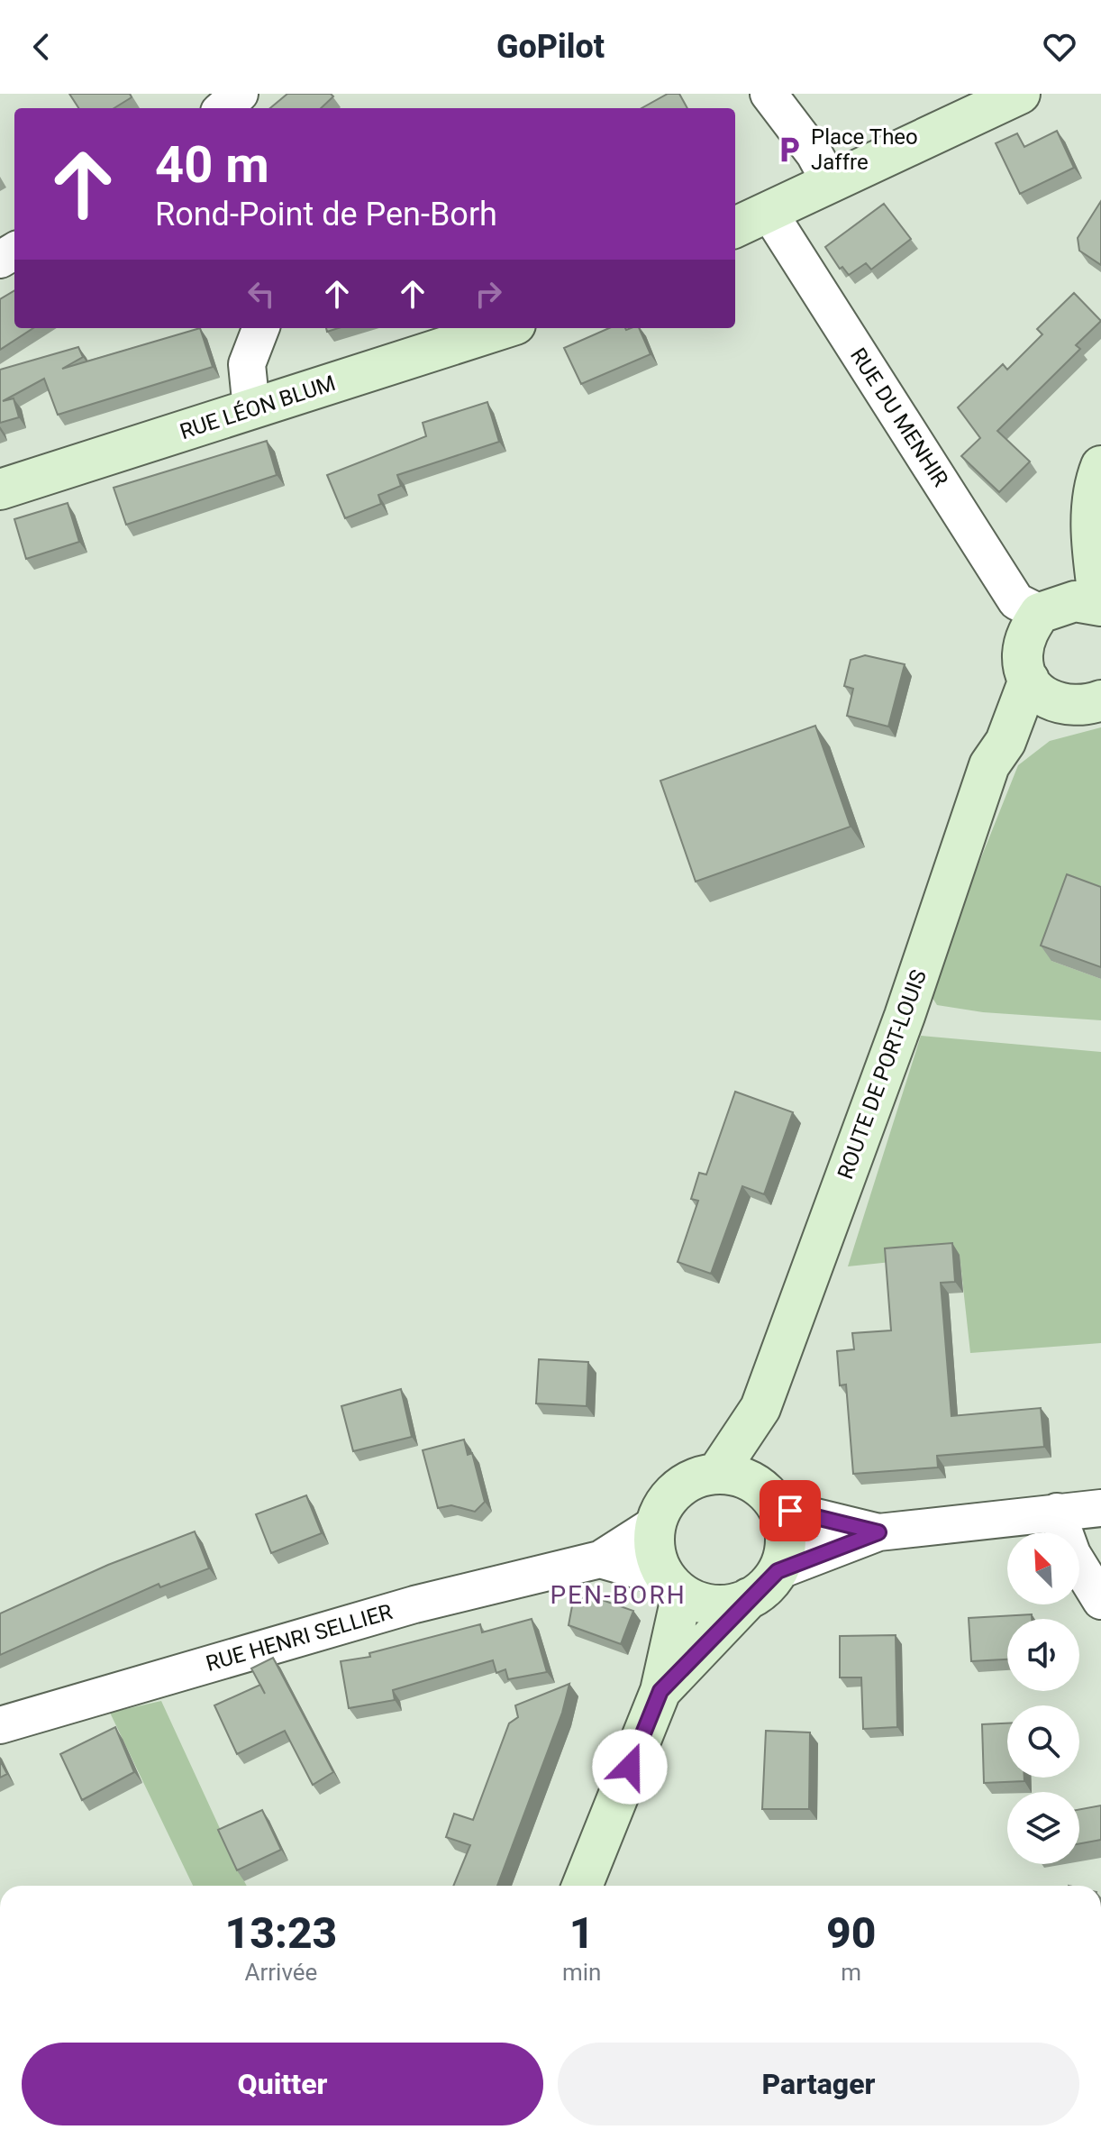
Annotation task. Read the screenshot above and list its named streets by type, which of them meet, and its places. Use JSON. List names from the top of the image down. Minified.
{"streets":{"main road":["RUE LÉON BLUM","ROUTE DE PORT-LOUIS"],"street":["RUE DU MENHIR","RUE HENRI SELLIER"]},"districts":["PEN-BORH"],"places":{"parking":["Place Theo Jaffre"]},"north":"top left","page":{"header":"GoPilot","turn":["40 m","Rond-Point de Pen-Borh"],"eta":["13:23","Arrivée","1","min","90","m"],"buttons":["Quitter","Partager"]}}
